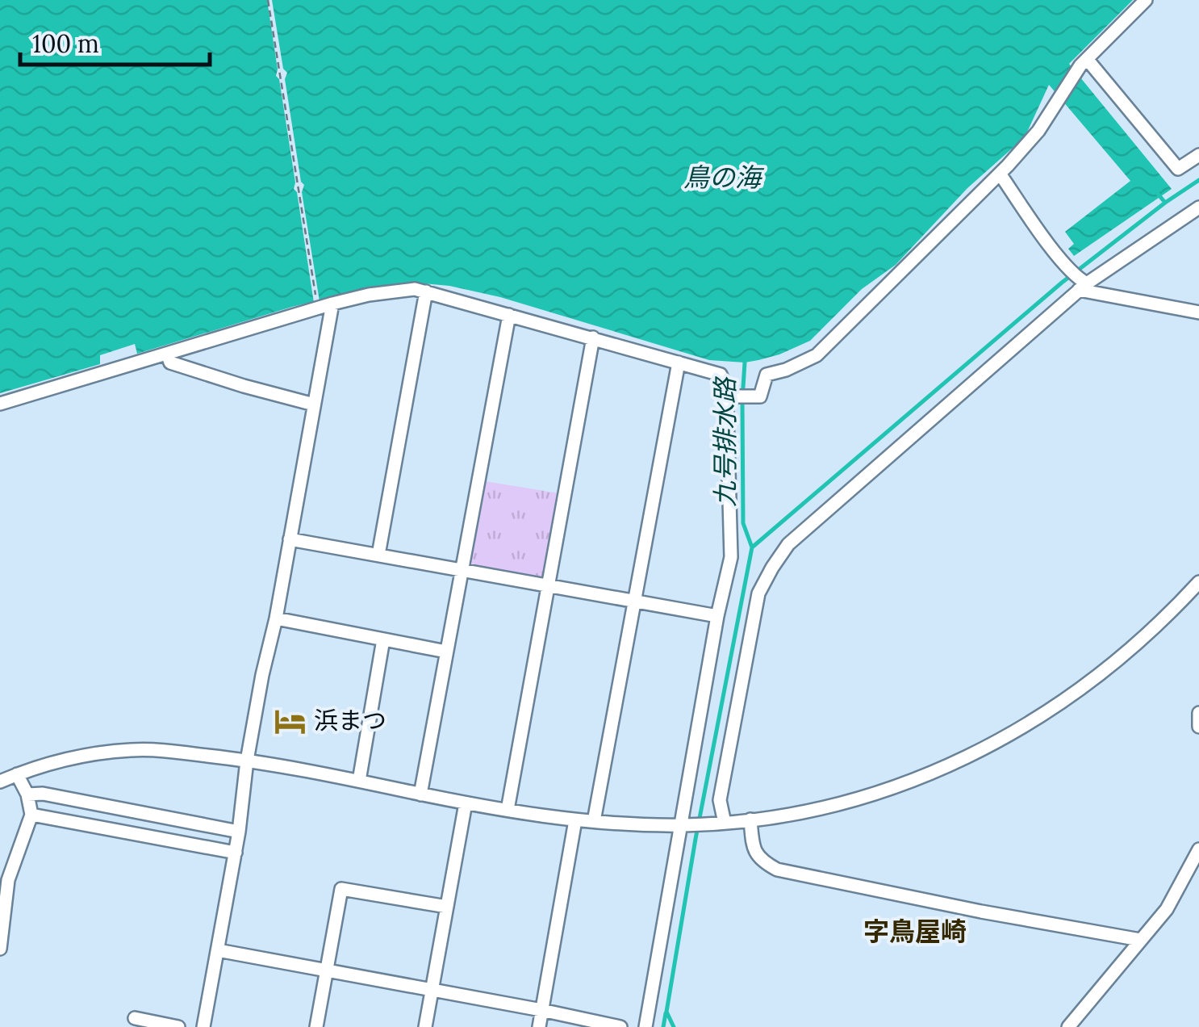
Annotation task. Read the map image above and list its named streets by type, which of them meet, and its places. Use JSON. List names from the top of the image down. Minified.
{"districts":["字鳥屋崎"],"water":["鳥の海","九号排水路"],"places":{"hotel":["浜まつ"]},"scale_bar":"100 m"}
